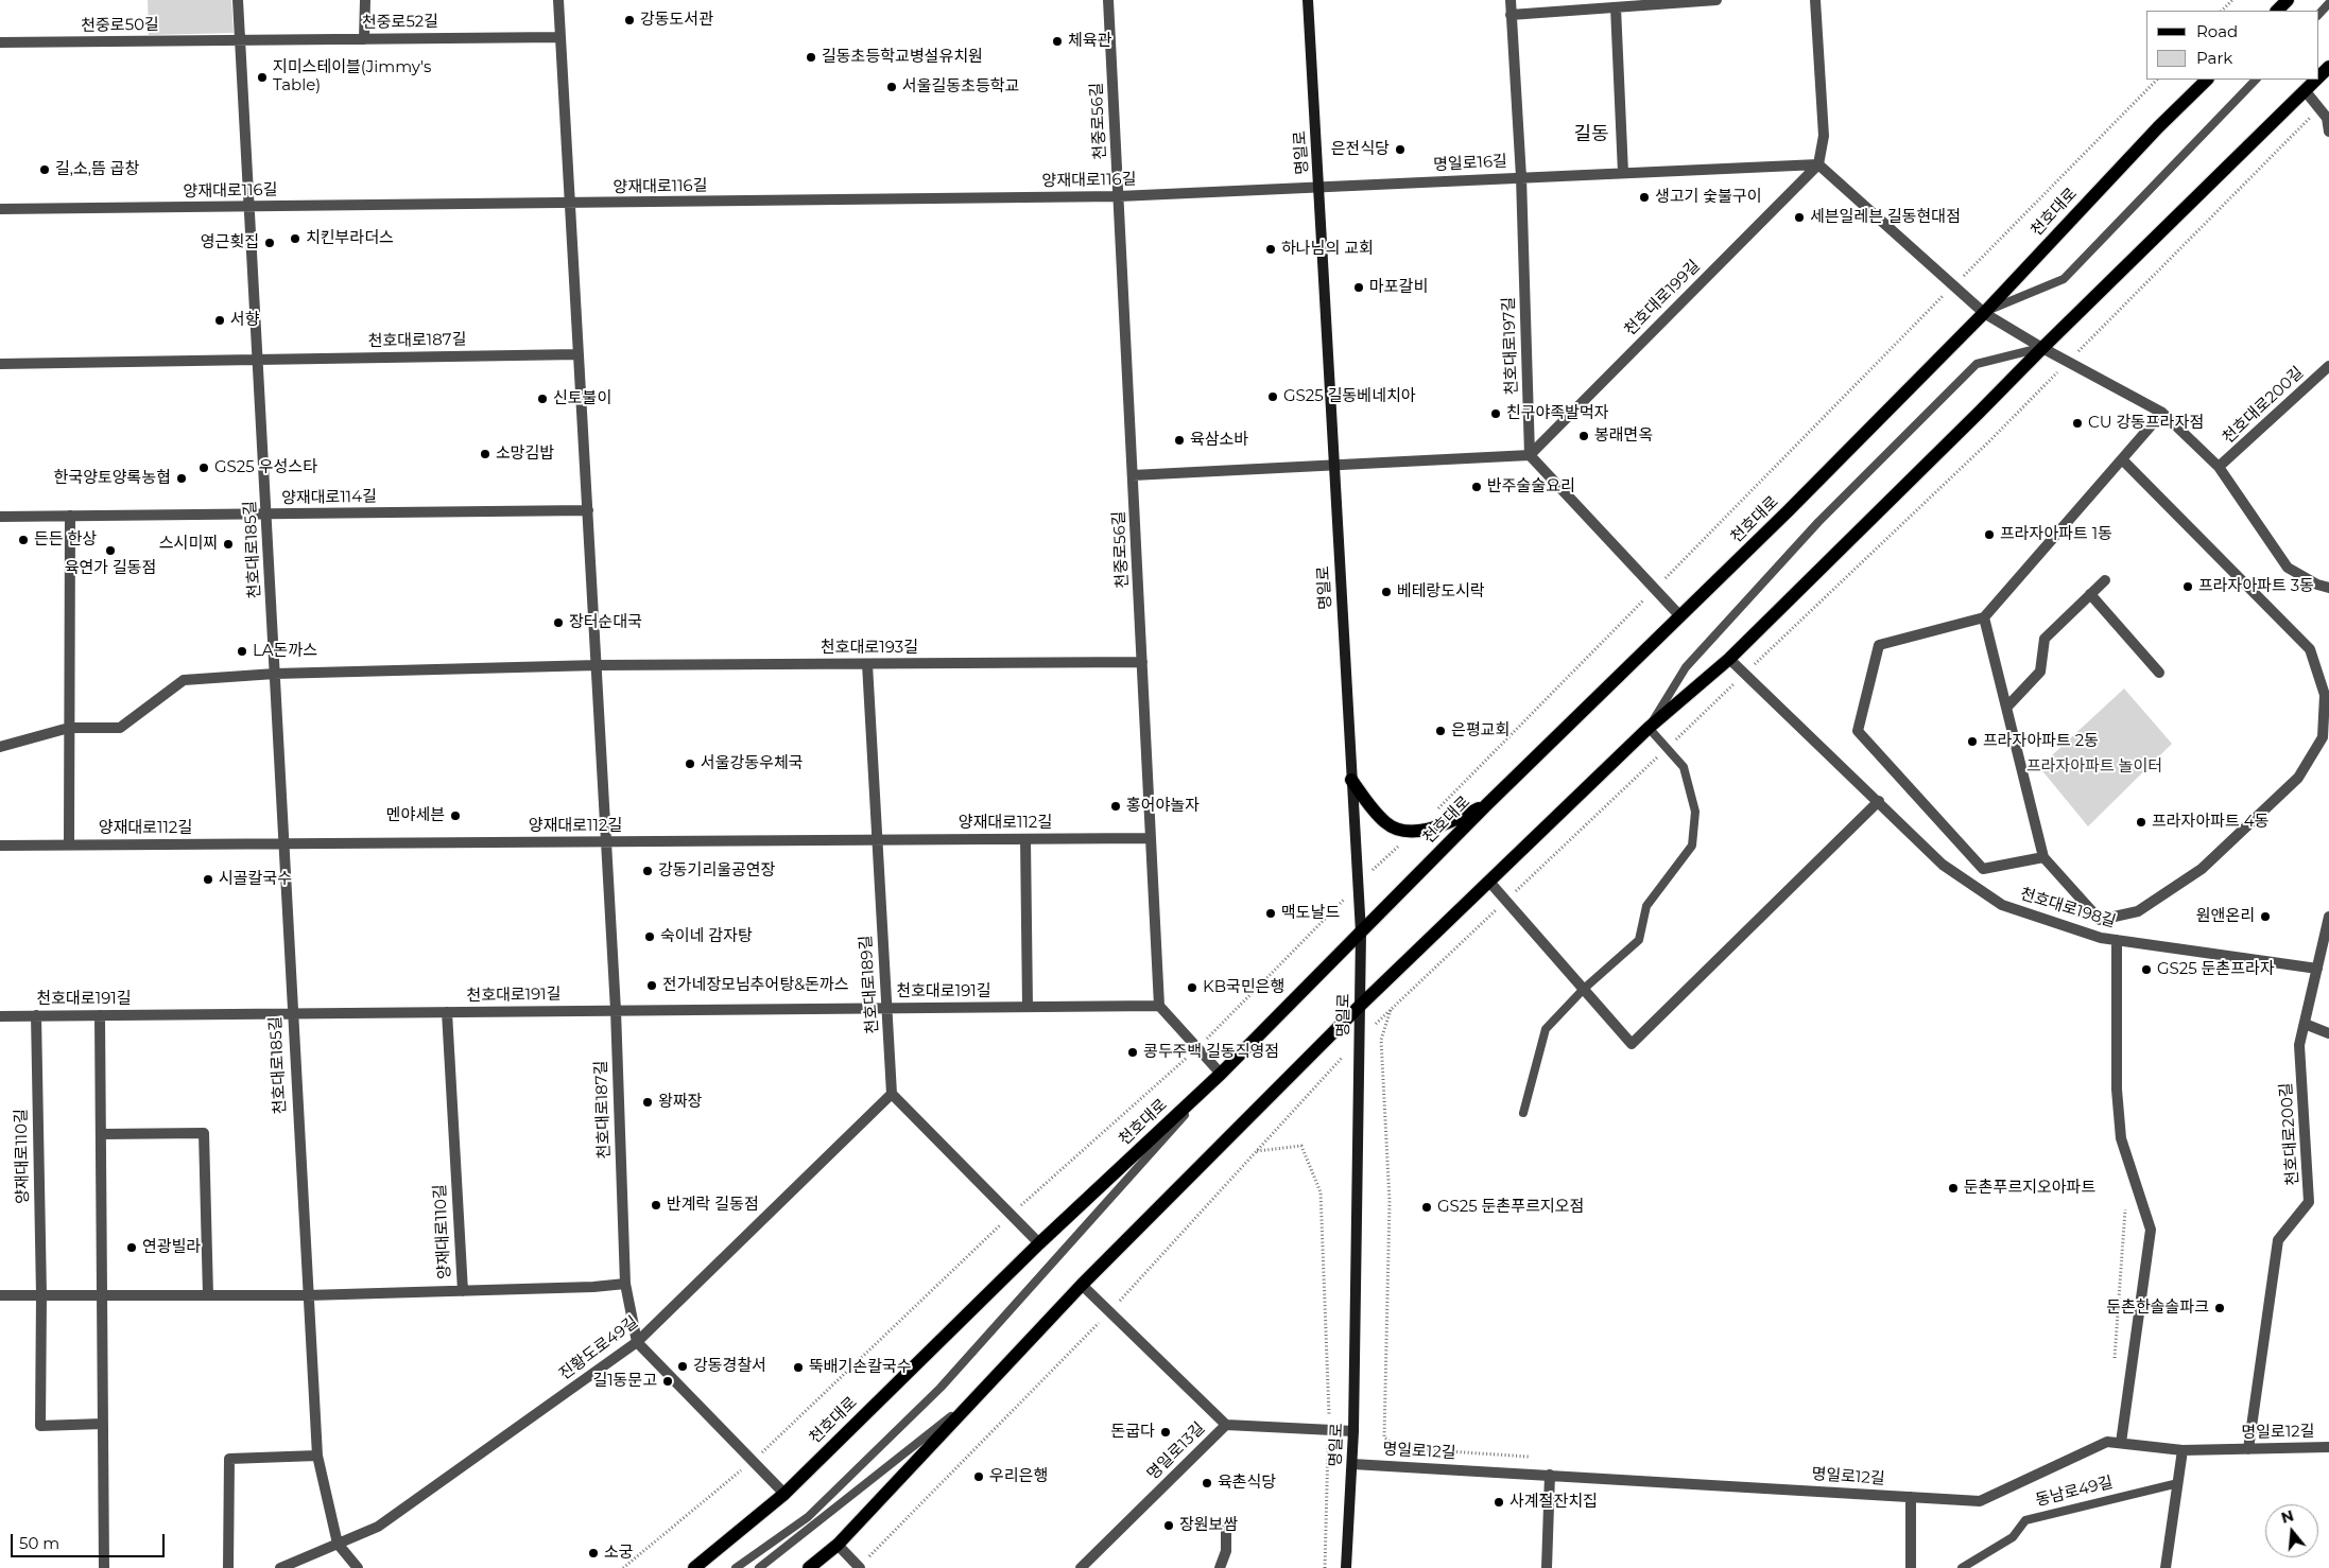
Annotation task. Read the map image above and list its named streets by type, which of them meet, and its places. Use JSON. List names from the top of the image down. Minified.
{"streets":{"main road":["천호대로"],"street":["천중로52길","천중로50길","천중로56길","명일로","명일로16길","양재대로116길","천호대로199길","천호대로187길","천호대로197길","천호대로200길","양재대로114길","천호대로185길","천호대로193길","양재대로112길","천호대로198길","천호대로189길","천호대로191길","양재대로110길","진황도로49길","명일로12길","명일로13길"],"lane":["동남로49길"]},"crossings":[["천중로52길","천중로50길"],["천중로56길","양재대로116길"],["천중로56길","천호대로193길"],["천중로56길","양재대로112길"],["천중로56길","천호대로191길"],["명일로","명일로16길"],["명일로","양재대로116길"],["명일로","천호대로"],["명일로","명일로12길"],["명일로","명일로13길"],["명일로16길","양재대로116길"],["명일로16길","천호대로199길"],["명일로16길","천호대로197길"],["양재대로116길","천호대로187길"],["양재대로116길","천호대로185길"],["천호대로199길","천호대로197길"],["천호대로187길","양재대로114길"],["천호대로187길","천호대로185길"],["천호대로187길","천호대로193길"],["천호대로187길","양재대로112길"],["천호대로187길","천호대로191길"],["천호대로187길","양재대로110길"],["천호대로187길","진황도로49길"],["천호대로200길","천호대로198길"],["천호대로200길","명일로12길"],["양재대로114길","천호대로185길"],["천호대로185길","양재대로112길"],["천호대로185길","천호대로191길"],["천호대로185길","양재대로110길"],["천호대로185길","진황도로49길"],["천호대로193길","천호대로189길"],["양재대로112길","천호대로189길"],["천호대로189길","천호대로191길"],["천호대로189길","진황도로49길"],["천호대로191길","양재대로110길"]],"districts":["길동"],"parks":["프라자아파트 놀이터"],"places":["강동도서관","체육관","길동초등학교병설유치원","지미스테이블(Jimmy's Table)","서울길동초등학교","은전식당","길,소,뜸 곱창","생고기 숯불구이","세븐일레븐 길동현대점","치킨부라더스","영근횟집","하나님의 교회","마포갈비","서향","GS25 길동베네치아","신토불이","친구야족발먹자","CU 강동프라자점","봉래면옥","육삼소바","소망김밥","GS25 우성스타","한국양토양록농협","반주술술요리","프라자아파트 1동","든든 한상","스시미찌","육연가 길동점","프라자아파트 3동","베테랑도시락","장터순대국","LA돈까스","은평교회","프라자아파트 2동","서울강동우체국","홍어야놀자","멘야세븐","프라자아파트 4동","강동기리울공연장","시골칼국수","맥도날드","원앤온리","숙이네 감자탕","GS25 둔촌프라자","전가네장모님추어탕&돈까스","KB국민은행","콩두주백 길동직영점","왕짜장","둔촌푸르지오아파트","반계락 길동점","GS25 둔촌푸르지오점","연광빌라","둔촌한솔솔파크","강동경찰서","뚝배기손칼국수","길1동문고","돈굽다","우리은행","육촌식당","사계절잔치집","장원보쌈","소궁"],"legend":["Road","Park"],"scale_bar":"50 m","north":"top"}
